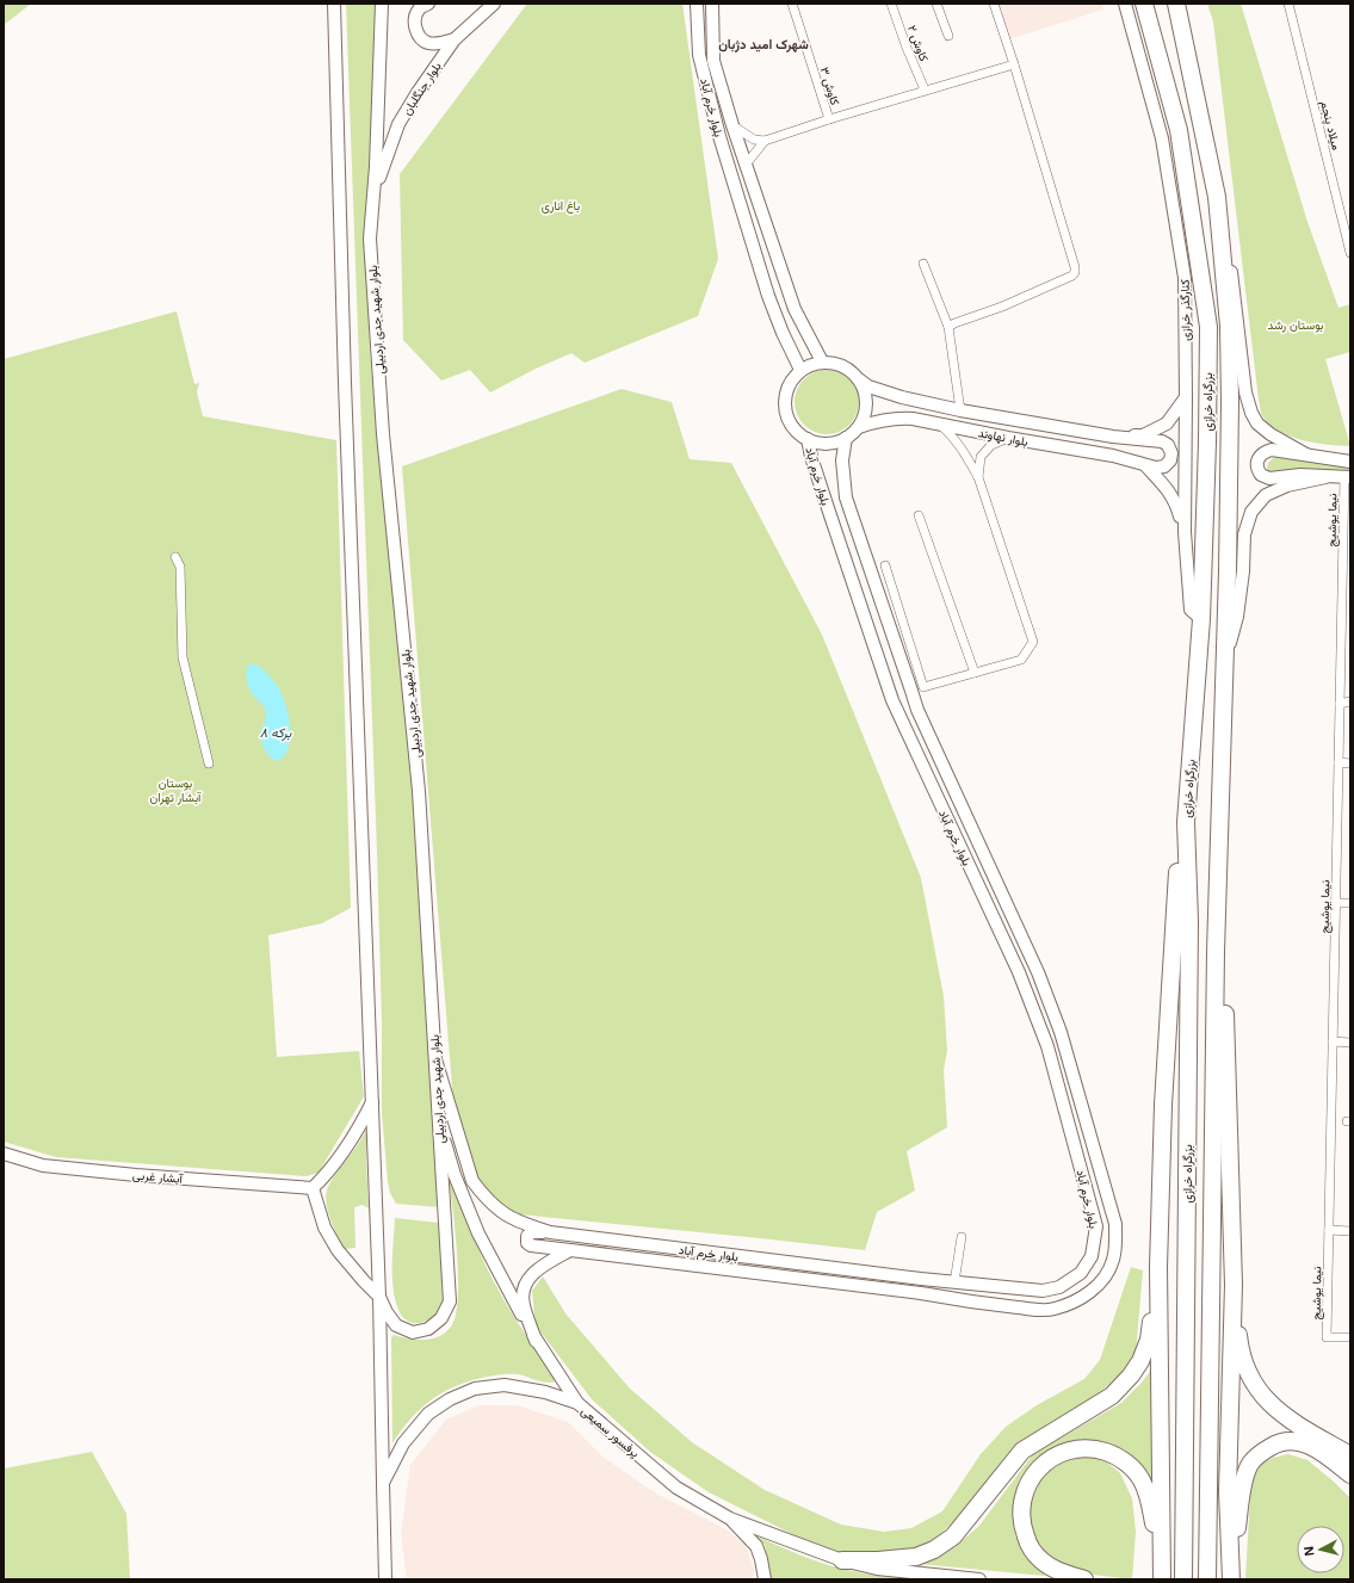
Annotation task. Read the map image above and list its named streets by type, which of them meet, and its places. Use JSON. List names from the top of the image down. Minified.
{"streets":{"highway":["بزرگراه خرازی"],"street":["کاوش ۲","کاوش ۳","بلوار جنگلبان","بلوار خرم آباد","میلاد پنجم","کنارگذر خرازی","بلوار شهید جدی اردبیلی","بلوار نهاوند","نیما یوشیج","آبشار غربی","پرفسور سمیعی"]},"crossings":[["بلوار جنگلبان","بلوار شهید جدی اردبیلی"],["بلوار خرم آباد","بلوار شهید جدی اردبیلی"],["بلوار خرم آباد","بلوار نهاوند"],["کنارگذر خرازی","بزرگراه خرازی"],["بلوار شهید جدی اردبیلی","پرفسور سمیعی"]],"districts":["شهرک امید دژبان"],"water":["برکه ۸"],"parks":["باغ اناری","بوستان رشد","بوستان آبشار تهران"],"north":"left"}
